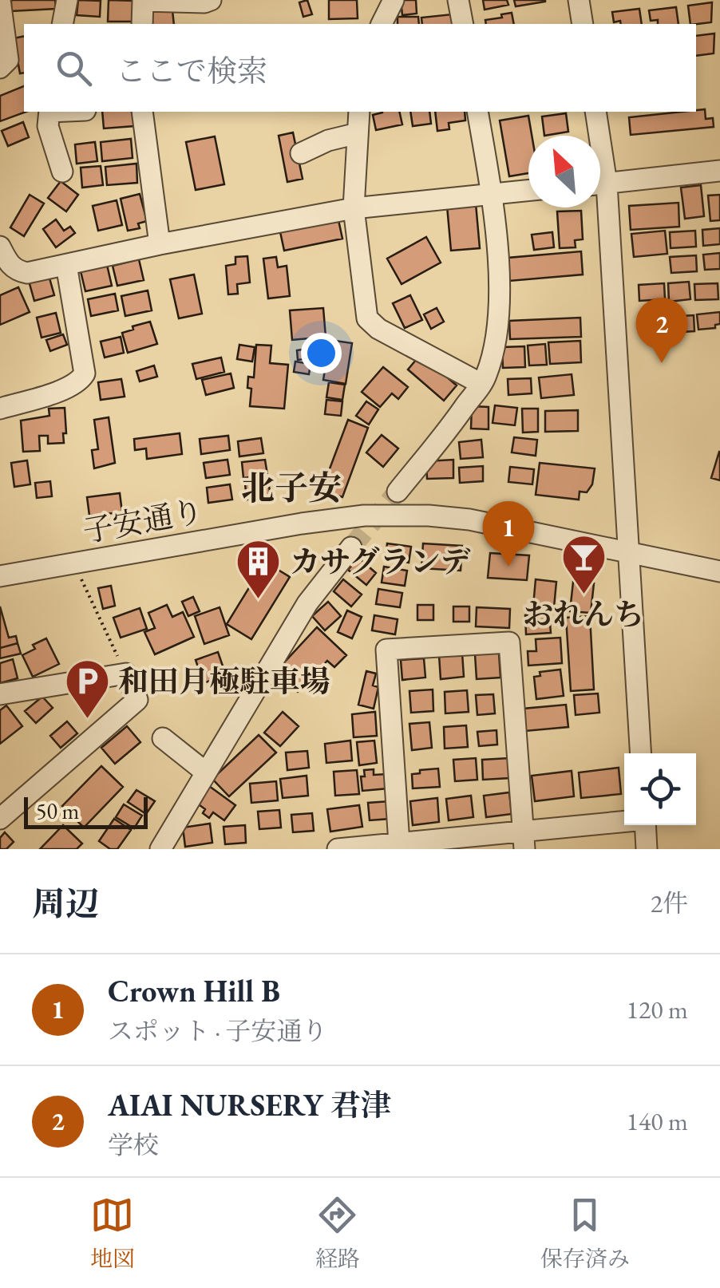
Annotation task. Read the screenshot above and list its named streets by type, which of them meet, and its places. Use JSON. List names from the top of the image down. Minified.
{"streets":{"street":["子安通り"]},"districts":["北子安"],"places":{"bar":["おれんち"],"building":["カサグランデ"],"parking":["和田月極駐車場"]},"scale_bar":"50 m","north":"top left","page":{"search":"ここで検索","pins":["2","1"],"scale":"50 m","heading":["周辺","2件"],"list":[{"mark":"1","name":"Crown Hill B","note":"スポット · 子安通り","value":"120 m"},{"mark":"2","name":"AIAI NURSERY 君津","note":"学校","value":"140 m"}],"nav":["地図","経路","保存済み"]}}
